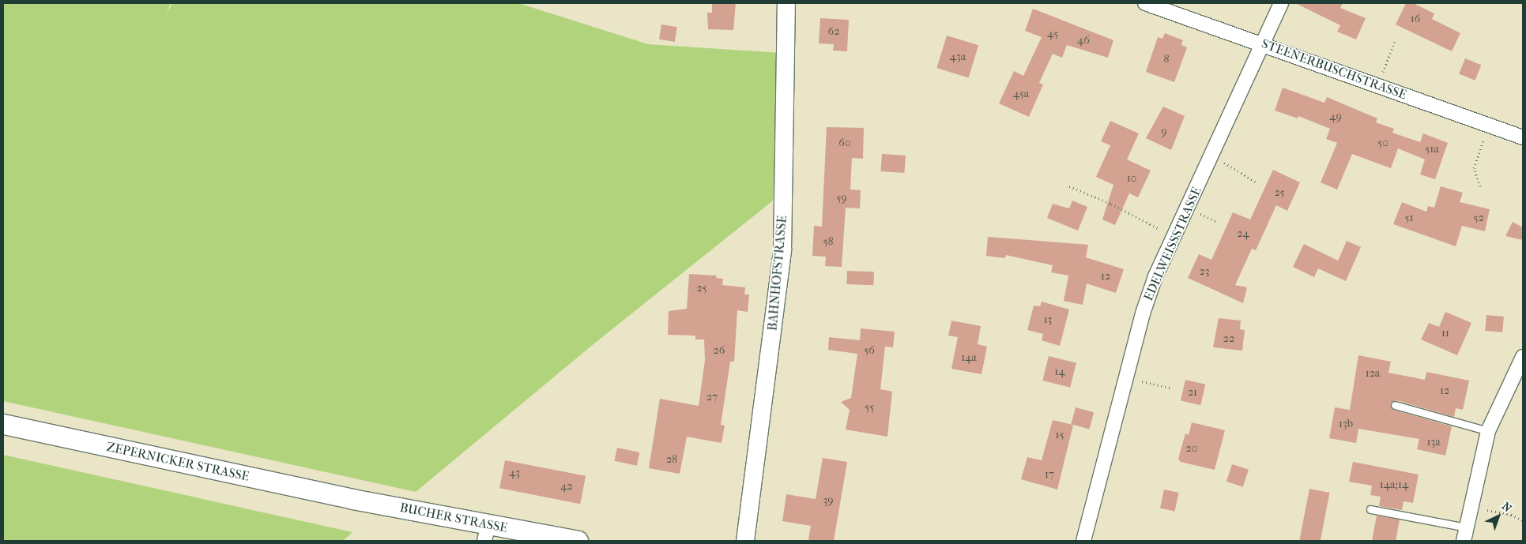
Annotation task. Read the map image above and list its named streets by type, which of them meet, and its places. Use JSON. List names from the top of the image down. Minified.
{"streets":{"main road":["ZEPERNICKER STRASSE","BUCHER STRASSE"],"street":["STEENERBUSCHSTRASSE","EDELWEISSSTRASSE","BAHNHOFSTRASSE"]},"crossings":[["STEENERBUSCHSTRASSE","EDELWEISSSTRASSE"],["ZEPERNICKER STRASSE","BUCHER STRASSE"]],"house_numbers":["16","62","45","46","43a","8","45a","49","9","60","50","51a","10","25","59","51","52","24","58","23","12","25","13","11","22","26","56","14a","14","12a","12","21","27","55","13b","15","13a","20","28","43","17","14a;14","42","39"],"north":"top right"}
